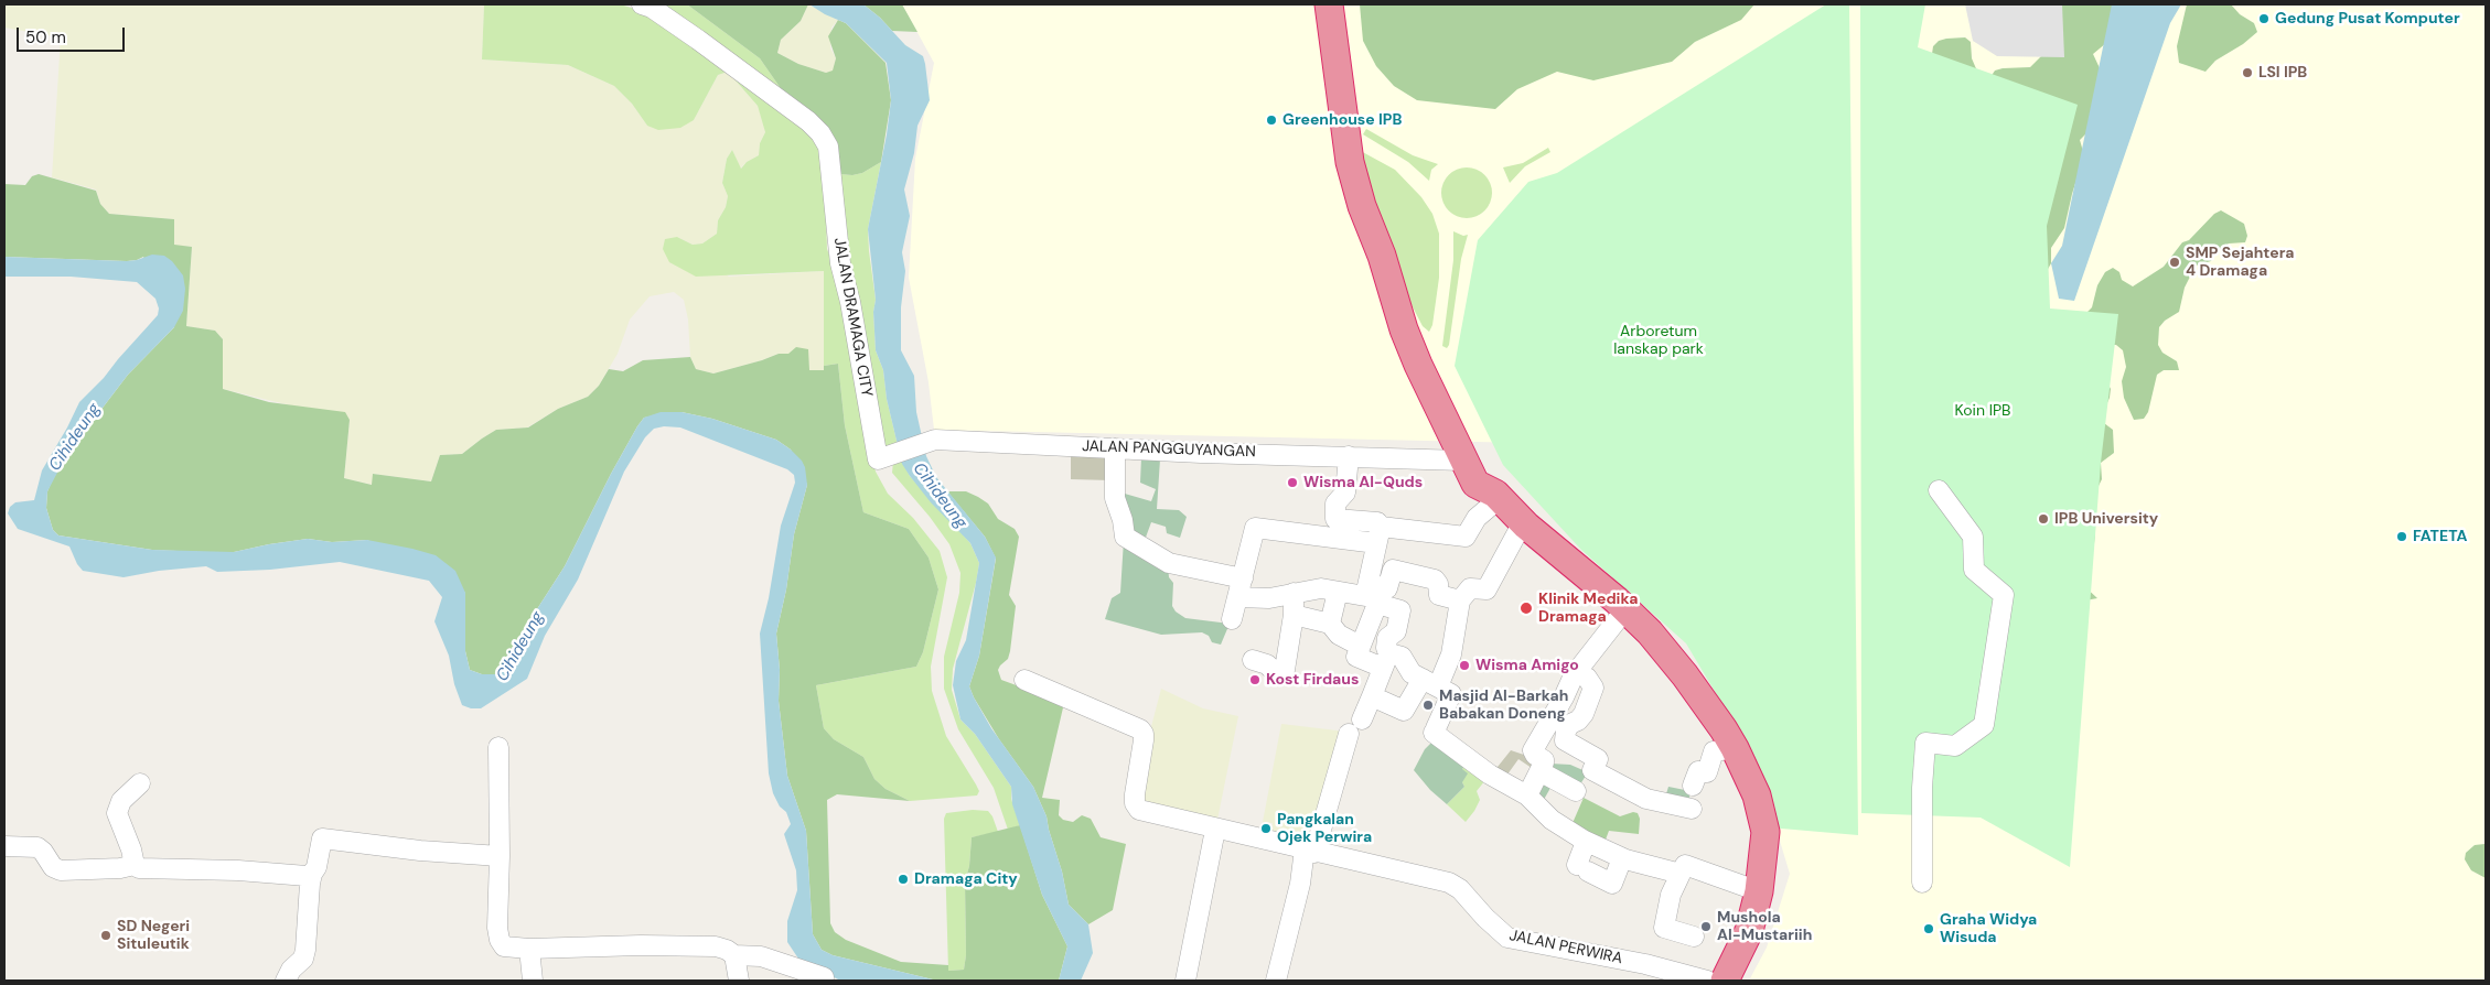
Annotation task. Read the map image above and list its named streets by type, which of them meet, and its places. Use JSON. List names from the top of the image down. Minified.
{"streets":{"street":["JALAN DRAMAGA CITY","JALAN PANGGUYANGAN","JALAN PERWIRA"]},"crossings":[["JALAN DRAMAGA CITY","JALAN PANGGUYANGAN"]],"water":["Cihideung"],"parks":["Arboretum lanskap park","Koin IPB"],"places":["Gedung Pusat Komputer","LSI IPB","Greenhouse IPB","SMP Sejahtera 4 Dramaga","Wisma Al-Quds","IPB University","FATETA","Klinik Medika Dramaga","Wisma Amigo","Kost Firdaus","Masjid Al-Barkah Babakan Doneng","Pangkalan Ojek Perwira","Dramaga City","Mushola Al-Mustariih","Graha Widya Wisuda","SD Negeri Situleutik"],"scale_bar":"50 m"}
